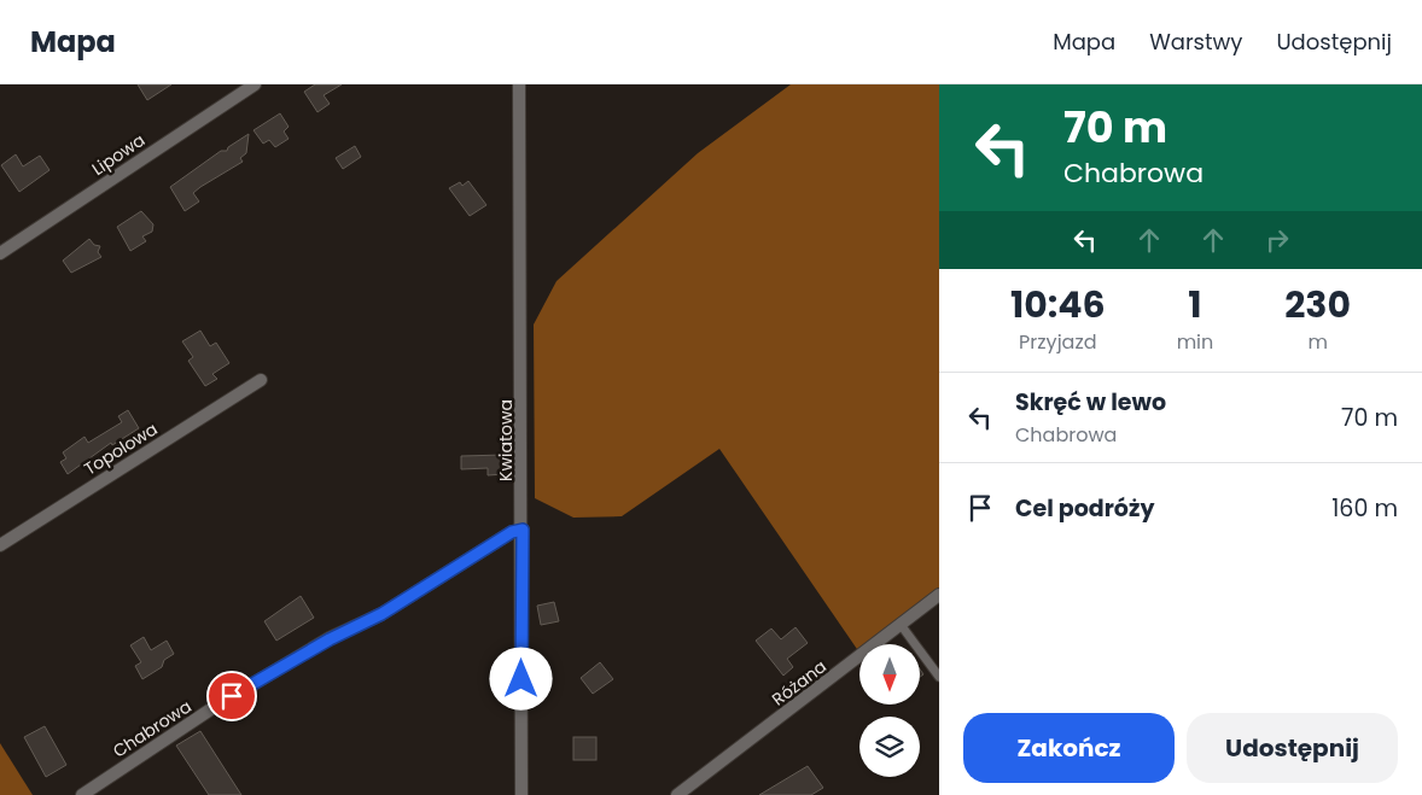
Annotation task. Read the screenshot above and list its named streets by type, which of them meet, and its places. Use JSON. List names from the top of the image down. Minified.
{"streets":{"street":["Lipowa","Kwiatowa","Topolowa","Różana","Chabrowa"]},"crossings":[["Kwiatowa","Chabrowa"]],"north":"bottom","page":{"header":"Mapa","nav":["Mapa","Warstwy","Udostępnij"],"turn":["70 m","Chabrowa"],"eta":["10:46","Przyjazd","1","min","230","m"],"list":[{"name":"Skręć w lewo","note":"Chabrowa","value":"70 m"},{"name":"Cel podróży","value":"160 m"}],"buttons":["Zakończ","Udostępnij"]}}
